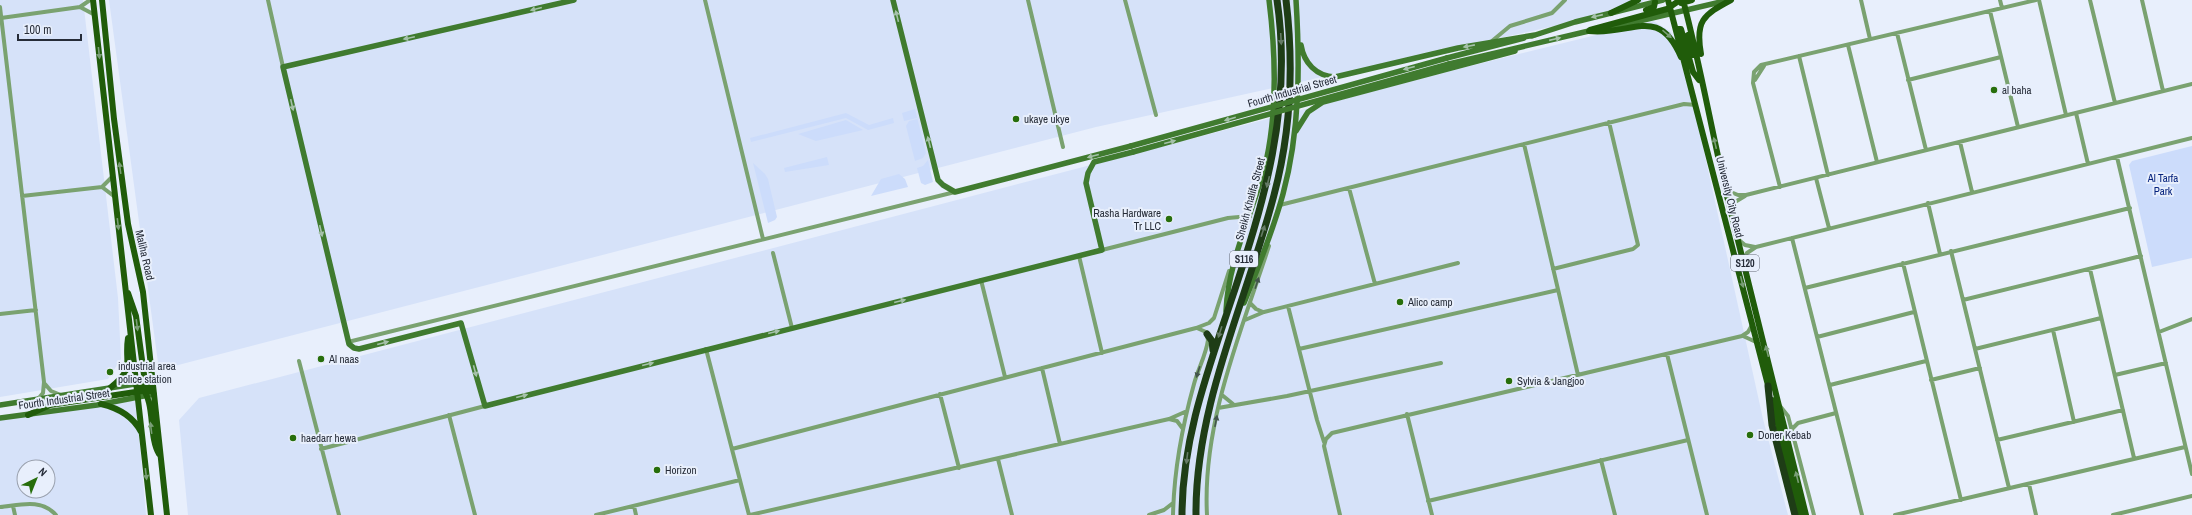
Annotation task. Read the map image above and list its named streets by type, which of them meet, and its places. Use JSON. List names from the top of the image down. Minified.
{"streets":{"highway":["Sheikh Khalifa Street","S116"],"main road":["Fourth Industrial Street","University City Road","Maliha Road","S120"]},"crossings":[["Fourth Industrial Street","University City Road"],["Fourth Industrial Street","Maliha Road"]],"parks":["Al Tarfa Park"],"places":["al baha","ukaye ukye","Rasha Hardware Tr LLC","Alico camp","Al naas","industrial area police station","Sylvia & Jangjoo","Doner Kebab","haedarr hewa","Horizon"],"scale_bar":"100 m","north":"top right"}
